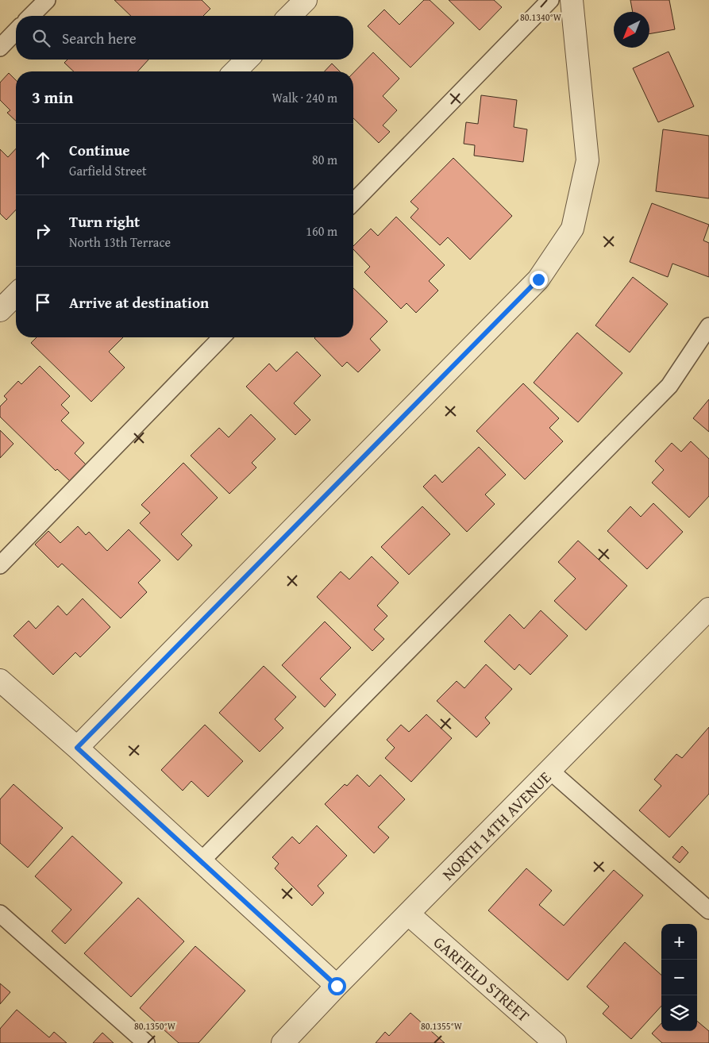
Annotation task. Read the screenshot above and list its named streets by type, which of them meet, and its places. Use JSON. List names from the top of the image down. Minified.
{"streets":{"street":["NORTH 14TH AVENUE","GARFIELD STREET"]},"crossings":[["NORTH 14TH AVENUE","GARFIELD STREET"]],"north":"bottom left","page":{"search":"Search here","heading":["3 min","Walk · 240 m"],"list":[["Continue","Garfield Street","80 m"],["Turn right","North 13th Terrace","160 m"],"Arrive at destination"],"map_buttons":["+","−"]},"coordinates":["80.1340°W","80.1350°W","80.1355°W"]}
